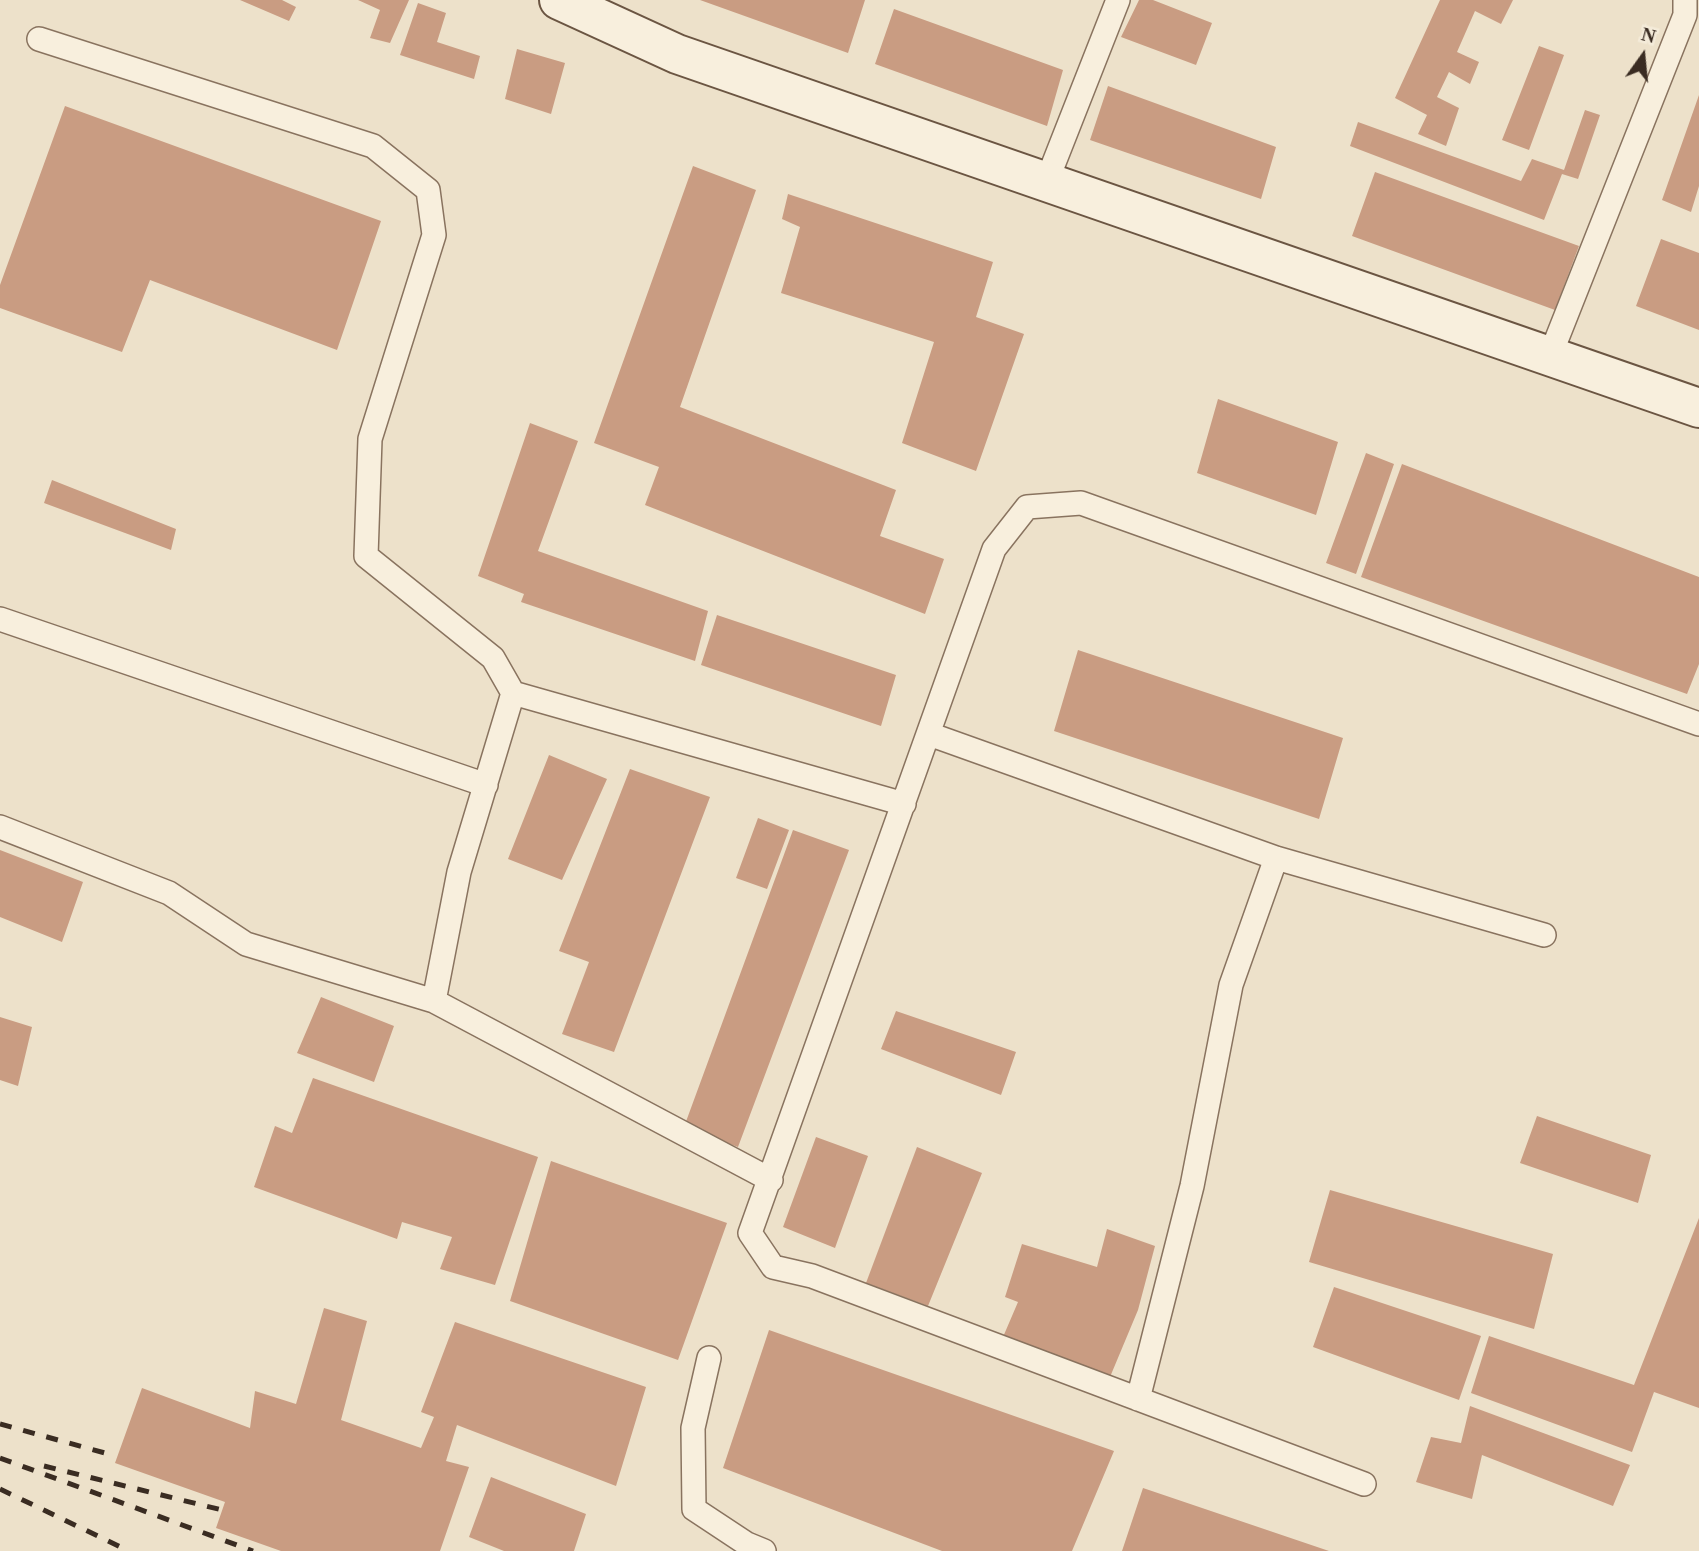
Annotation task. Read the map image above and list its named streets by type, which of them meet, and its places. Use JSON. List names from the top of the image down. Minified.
{"north":"top"}
